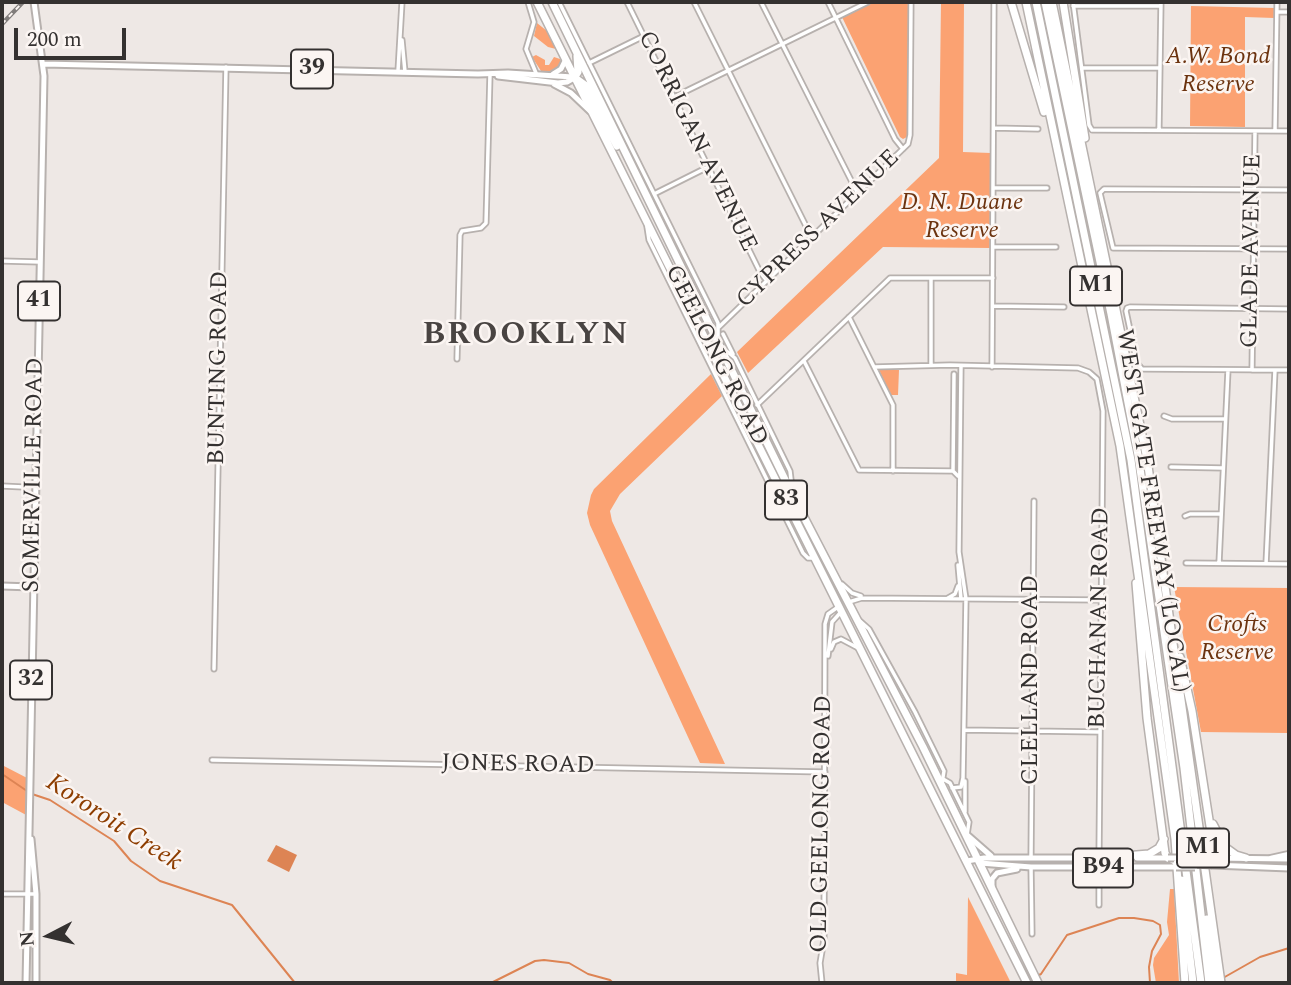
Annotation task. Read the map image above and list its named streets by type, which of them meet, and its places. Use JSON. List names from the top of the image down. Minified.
{"streets":{"highway":["M1","GEELONG ROAD","83","WEST GATE FREEWAY (LOCAL)"],"main road":["39","41","SOMERVILLE ROAD","32","B94"],"street":["CORRIGAN AVENUE","CYPRESS AVENUE","GLADE AVENUE","BUNTING ROAD","BUCHANAN ROAD","CLELLAND ROAD","JONES ROAD","OLD GEELONG ROAD"]},"crossings":[["39","GEELONG ROAD"],["39","BUNTING ROAD"],["39","SOMERVILLE ROAD"],["CORRIGAN AVENUE","CYPRESS AVENUE"],["M1","WEST GATE FREEWAY (LOCAL)"],["GEELONG ROAD","83"],["GEELONG ROAD","OLD GEELONG ROAD"],["GEELONG ROAD","B94"],["83","B94"],["BUCHANAN ROAD","B94"],["CLELLAND ROAD","B94"],["JONES ROAD","OLD GEELONG ROAD"]],"districts":["BROOKLYN"],"water":["Kororoit Creek"],"parks":["A.W. Bond Reserve","D. N. Duane Reserve","Crofts Reserve"],"scale_bar":"200 m","north":"left"}
